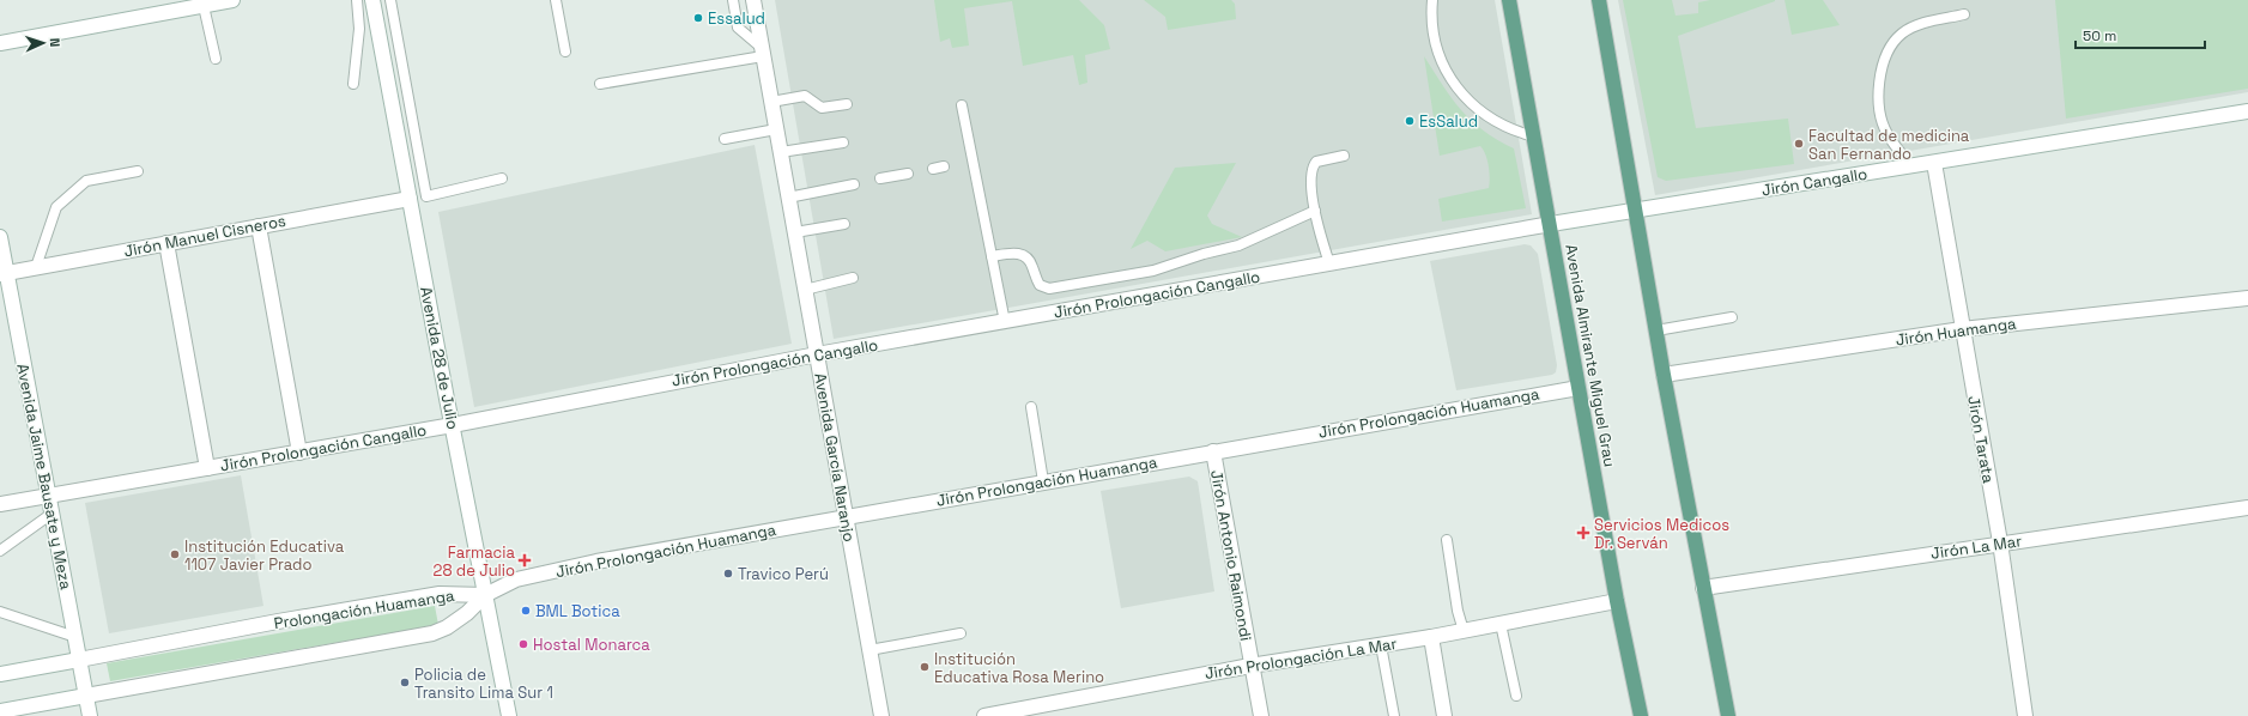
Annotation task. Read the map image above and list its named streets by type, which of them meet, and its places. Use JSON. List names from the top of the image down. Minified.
{"streets":{"main road":["Avenida Almirante Miguel Grau"],"street":["Jirón Cangallo","Jirón Manuel Cisneros","Jirón Prolongación Cangallo","Jirón Huamanga","Avenida 28 de Julio","Jirón Prolongación Huamanga","Jirón Tarata","Avenida García Naranjo","Avenida Jaime Bausate y Meza","Jirón La Mar","Jirón Antonio Raimondi","Prolongación Huamanga","Jirón Prolongación La Mar"]},"crossings":[["Jirón Cangallo","Jirón Prolongación Cangallo"],["Jirón Cangallo","Avenida Almirante Miguel Grau"],["Jirón Cangallo","Jirón Tarata"],["Jirón Manuel Cisneros","Avenida 28 de Julio"],["Jirón Manuel Cisneros","Avenida Jaime Bausate y Meza"],["Jirón Prolongación Cangallo","Avenida Almirante Miguel Grau"],["Jirón Prolongación Cangallo","Avenida 28 de Julio"],["Jirón Prolongación Cangallo","Avenida García Naranjo"],["Jirón Prolongación Cangallo","Avenida Jaime Bausate y Meza"],["Jirón Huamanga","Jirón Tarata"],["Avenida Almirante Miguel Grau","Jirón Prolongación Huamanga"],["Avenida Almirante Miguel Grau","Jirón Prolongación La Mar"],["Avenida 28 de Julio","Jirón Prolongación Huamanga"],["Avenida 28 de Julio","Prolongación Huamanga"],["Jirón Prolongación Huamanga","Avenida García Naranjo"],["Jirón Prolongación Huamanga","Jirón Antonio Raimondi"],["Jirón Prolongación Huamanga","Prolongación Huamanga"],["Jirón Tarata","Jirón La Mar"],["Avenida Jaime Bausate y Meza","Prolongación Huamanga"],["Jirón Antonio Raimondi","Jirón Prolongación La Mar"]],"places":{"other":["Essalud","EsSalud","Facultad de medicina San Fernando","Institución Educativa 1107 Javier Prado","Travico Perú","BML Botica","Hostal Monarca","Institución Educativa Rosa Merino","Policia de Transito Lima Sur 1"],"health":["Servicios Medicos Dr. Serván","Farmacia 28 de Julio"]},"scale_bar":"50 m","north":"right"}
